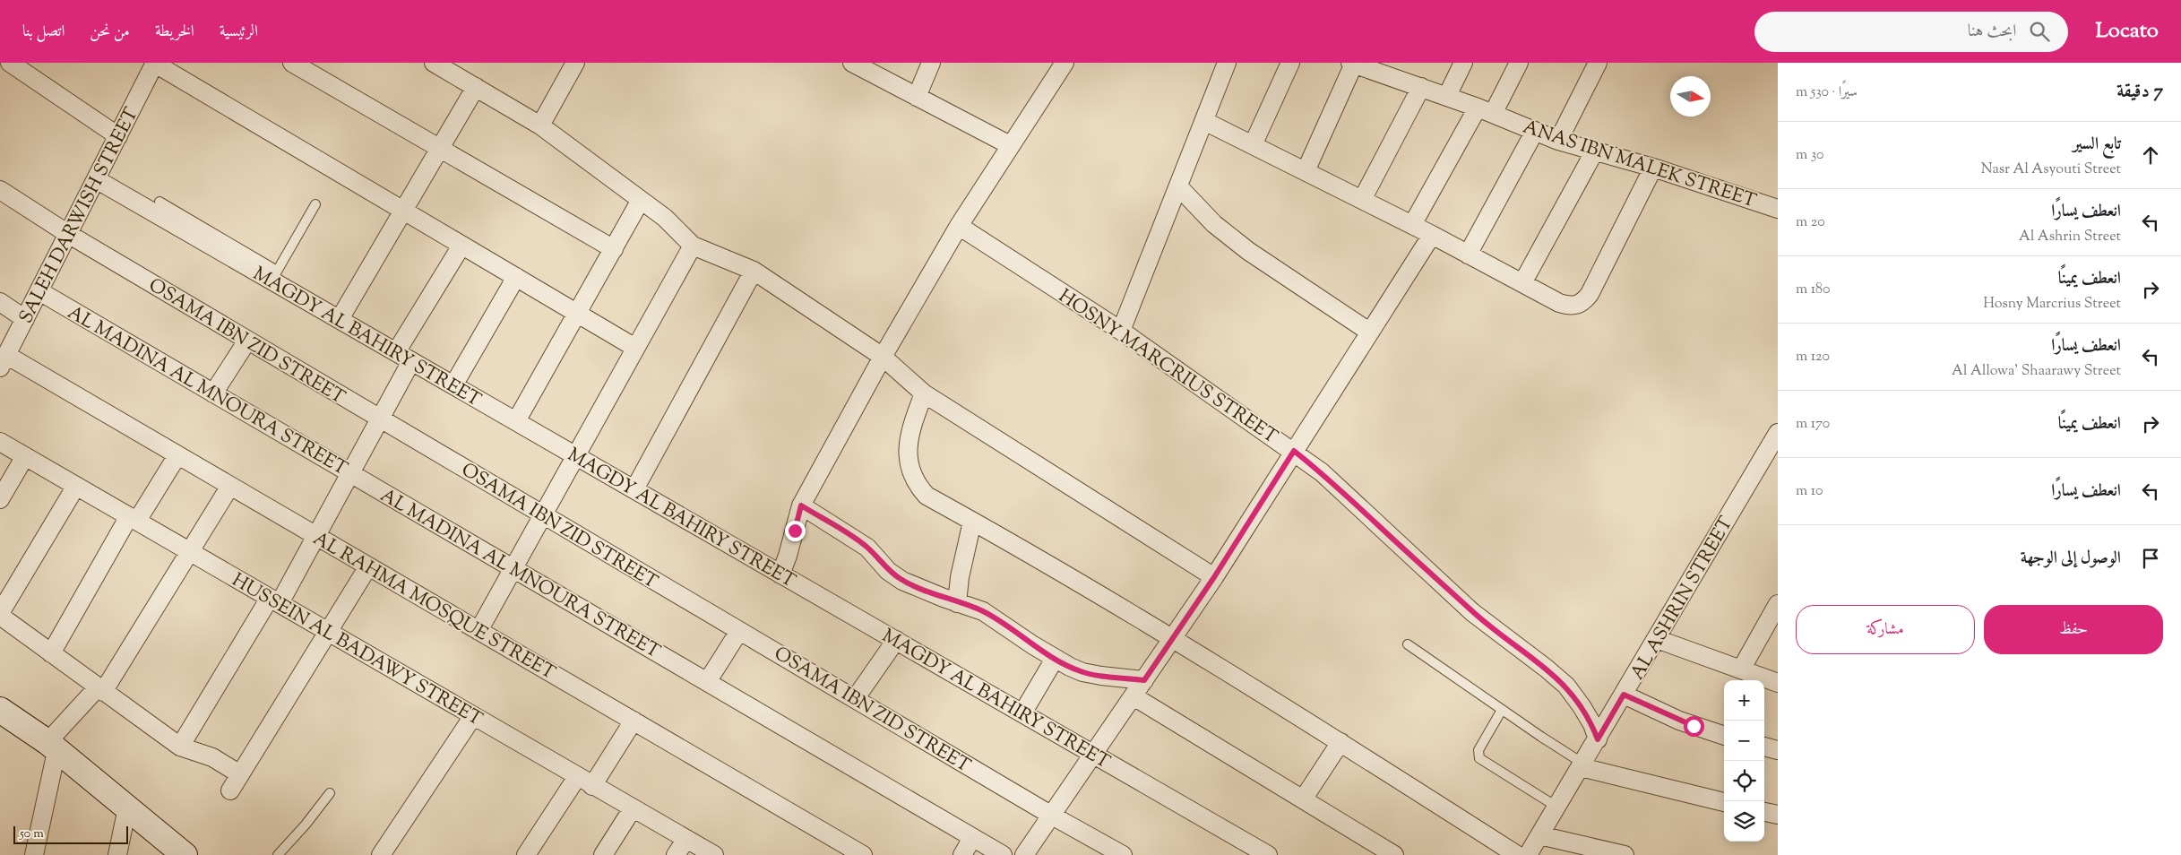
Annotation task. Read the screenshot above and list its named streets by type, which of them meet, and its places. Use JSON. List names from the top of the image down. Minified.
{"streets":{"street":["ANAS IBN MALEK STREET","SALEH DARWISH STREET","MAGDY AL BAHIRY STREET","OSAMA IBN ZID STREET","HOSNY MARCRIUS STREET","AL MADINA AL MNOURA STREET","AL ASHRIN STREET","AL RAHMA MOSQUE STREET","HUSSEIN AL BADAWY STREET"]},"crossings":[["SALEH DARWISH STREET","MAGDY AL BAHIRY STREET"],["SALEH DARWISH STREET","OSAMA IBN ZID STREET"],["SALEH DARWISH STREET","AL MADINA AL MNOURA STREET"],["SALEH DARWISH STREET","AL RAHMA MOSQUE STREET"],["HOSNY MARCRIUS STREET","AL ASHRIN STREET"]],"scale_bar":"50 m","north":"right","page":{"header":"Locato","search":"ابحث هنا","nav":["الرئيسية","الخريطة","من نحن","اتصل بنا"],"heading":["7 دقيقة","سيرًا · 530 m"],"list":[["تابع السير","Nasr Al Asyouti Street","30 m"],["انعطف يسارًا","Al Ashrin Street","20 m"],["انعطف يمينًا","Hosny Marcrius Street","180 m"],["انعطف يسارًا","Al Allowa' Shaarawy Street","120 m"],["انعطف يمينًا","170 m"],["انعطف يسارًا","10 m"],"الوصول إلى الوجهة"],"buttons":["حفظ","مشاركة"],"map_buttons":["+","−"],"scale":"50 m"}}
